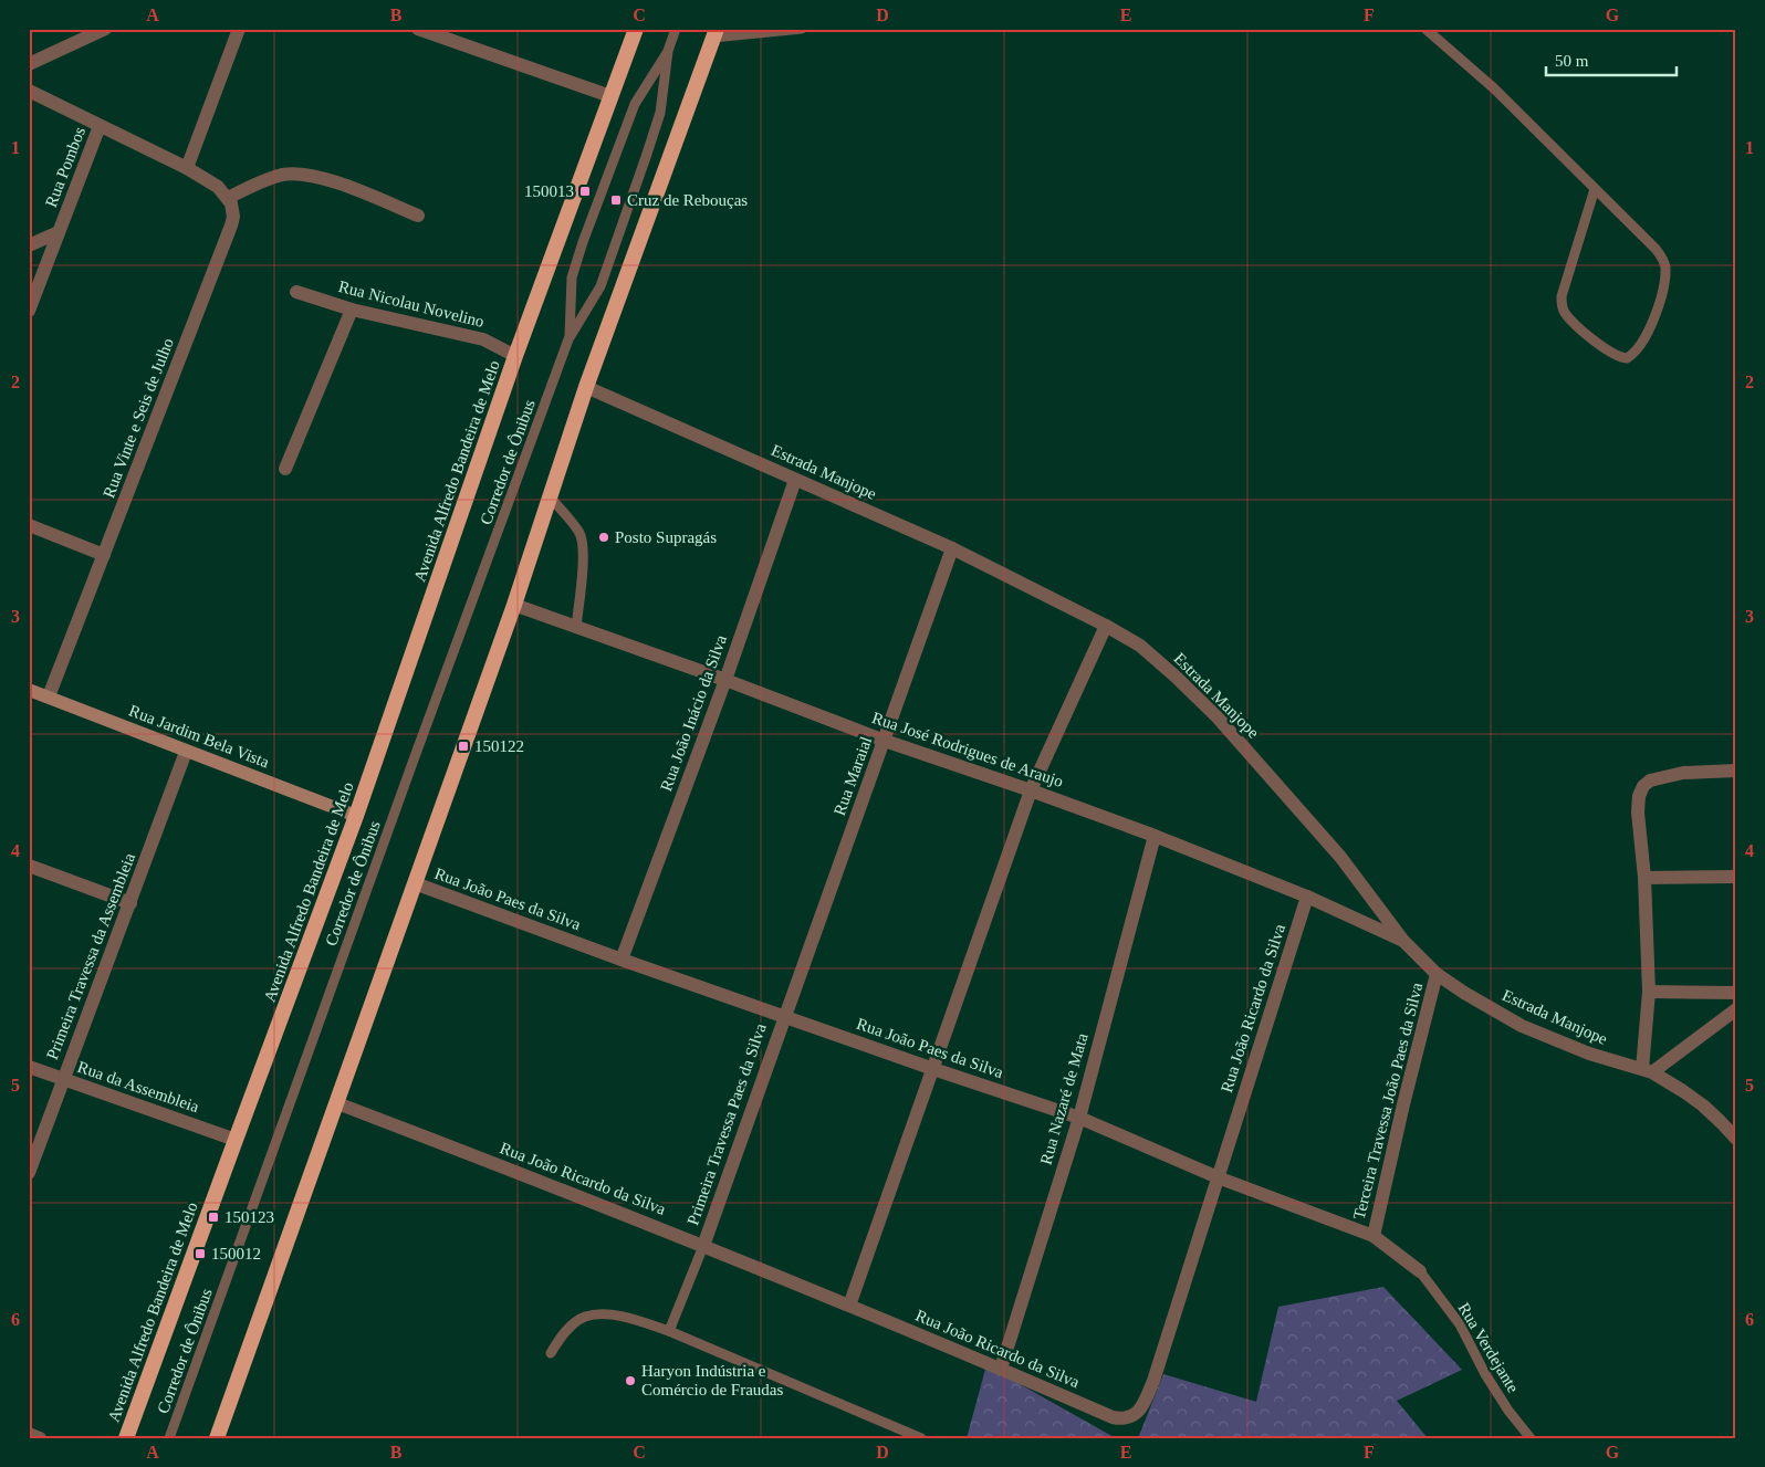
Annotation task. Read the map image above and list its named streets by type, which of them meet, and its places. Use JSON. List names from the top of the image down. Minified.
{"streets":{"highway":["Avenida Alfredo Bandeira de Melo"],"main road":["Rua Jardim Bela Vista"],"street":["Rua Pombos","Rua Nicolau Novelino","Rua Vinte e Seis de Julho","Estrada Manjope","Rua João Inácio da Silva","Rua José Rodrigues de Araujo","Rua Maraial","Rua João Paes da Silva","Primeira Travessa da Assembleia","Rua João Ricardo da Silva","Rua da Assembleia","Rua Nazaré de Mata","Terceira Travessa João Paes da Silva","Primeira Travessa Paes da Silva"],"lane":["Corredor de Ônibus","Rua Verdejante"]},"crossings":[["Rua Nicolau Novelino","Avenida Alfredo Bandeira de Melo"],["Rua Vinte e Seis de Julho","Rua Jardim Bela Vista"],["Avenida Alfredo Bandeira de Melo","Rua Jardim Bela Vista"],["Avenida Alfredo Bandeira de Melo","Rua da Assembleia"],["Estrada Manjope","Rua João Inácio da Silva"],["Estrada Manjope","Rua José Rodrigues de Araujo"],["Estrada Manjope","Rua Maraial"],["Estrada Manjope","Terceira Travessa João Paes da Silva"],["Rua João Inácio da Silva","Rua José Rodrigues de Araujo"],["Rua João Inácio da Silva","Rua João Paes da Silva"],["Rua Jardim Bela Vista","Primeira Travessa da Assembleia"],["Rua José Rodrigues de Araujo","Rua Maraial"],["Rua José Rodrigues de Araujo","Rua João Ricardo da Silva"],["Rua José Rodrigues de Araujo","Rua Nazaré de Mata"],["Rua Maraial","Rua João Paes da Silva"],["Rua Maraial","Primeira Travessa Paes da Silva"],["Rua João Paes da Silva","Rua João Ricardo da Silva"],["Rua João Paes da Silva","Rua Nazaré de Mata"],["Rua João Paes da Silva","Terceira Travessa João Paes da Silva"],["Rua João Paes da Silva","Primeira Travessa Paes da Silva"],["Rua João Paes da Silva","Rua Verdejante"],["Primeira Travessa da Assembleia","Rua da Assembleia"],["Rua João Ricardo da Silva","Rua Nazaré de Mata"],["Rua João Ricardo da Silva","Primeira Travessa Paes da Silva"]],"places":{"transit":["150013","Cruz de Rebouças","150122","150123","150012"],"other":["Posto Supragás","Haryon Indústria e Comércio de Fraudas"]},"scale_bar":"50 m","grid":{"columns":["A","B","C","D","E","F","G"],"rows":["1","2","3","4","5","6"]}}
